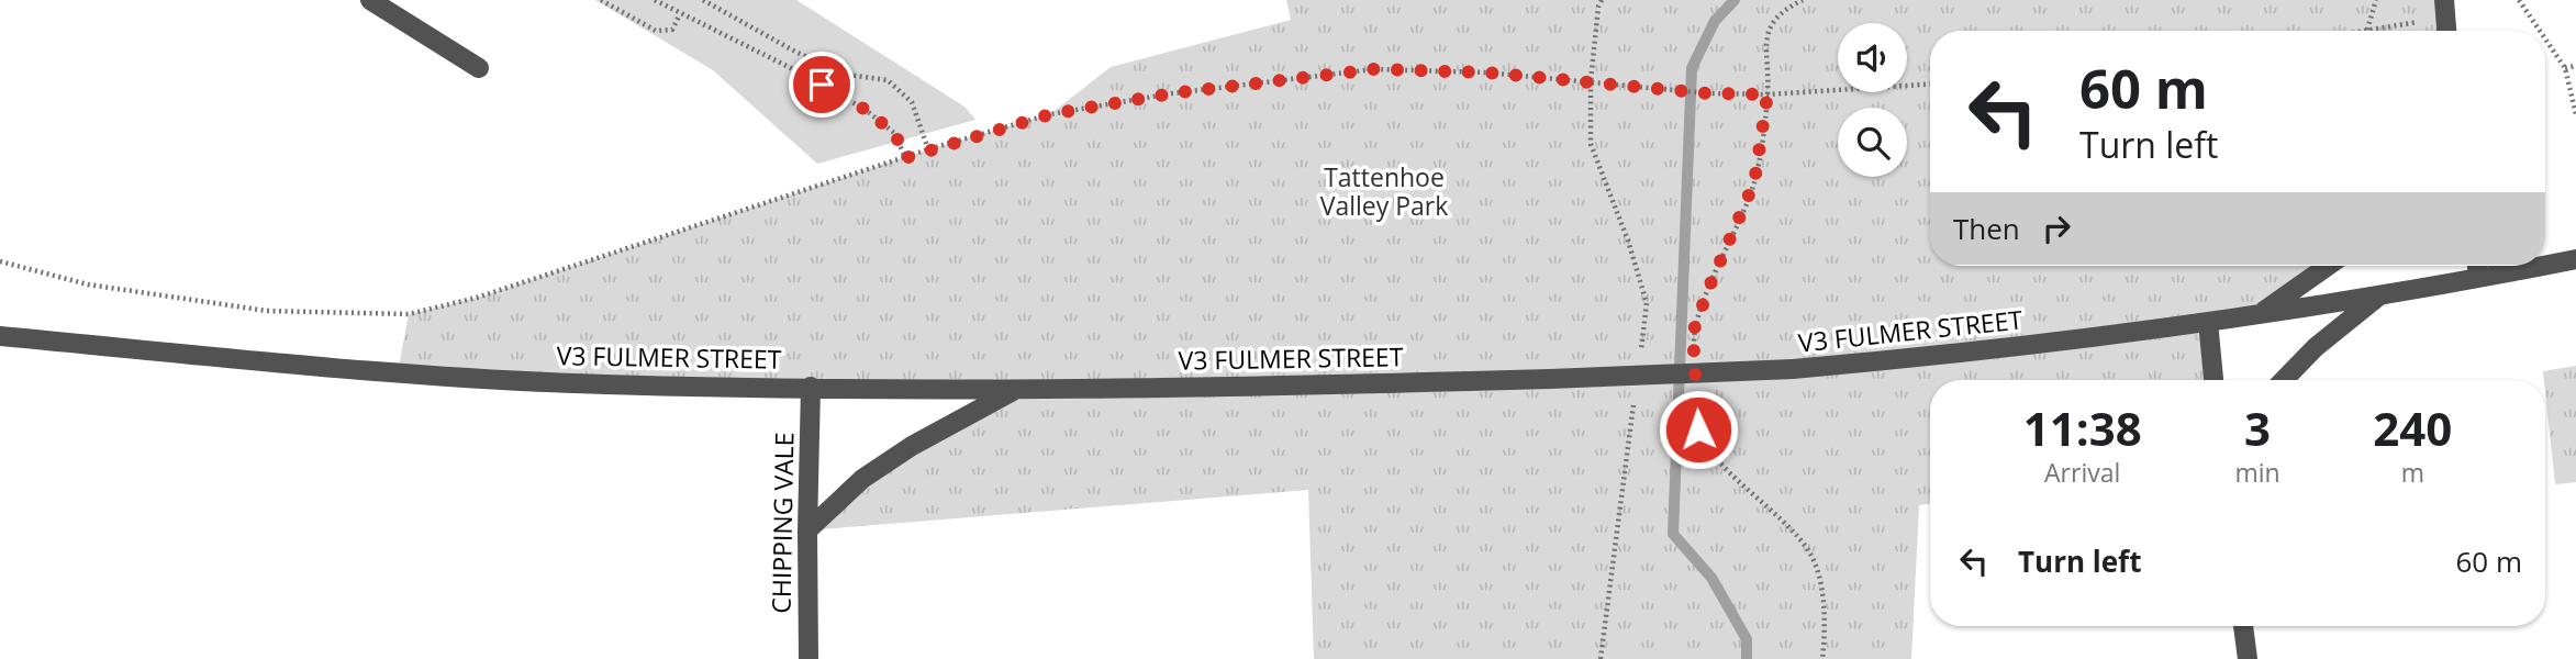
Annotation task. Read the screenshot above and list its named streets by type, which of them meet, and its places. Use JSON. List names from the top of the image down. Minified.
{"streets":{"street":["V3 FULMER STREET","CHIPPING VALE"]},"crossings":[["V3 FULMER STREET","CHIPPING VALE"]],"parks":["Tattenhoe Valley Park"],"page":{"turn":["60 m","Turn left"],"then":"Then","eta":["11:38","Arrival","3","min","240","m"],"list":[{"name":"Turn left","value":"60 m"}]}}
